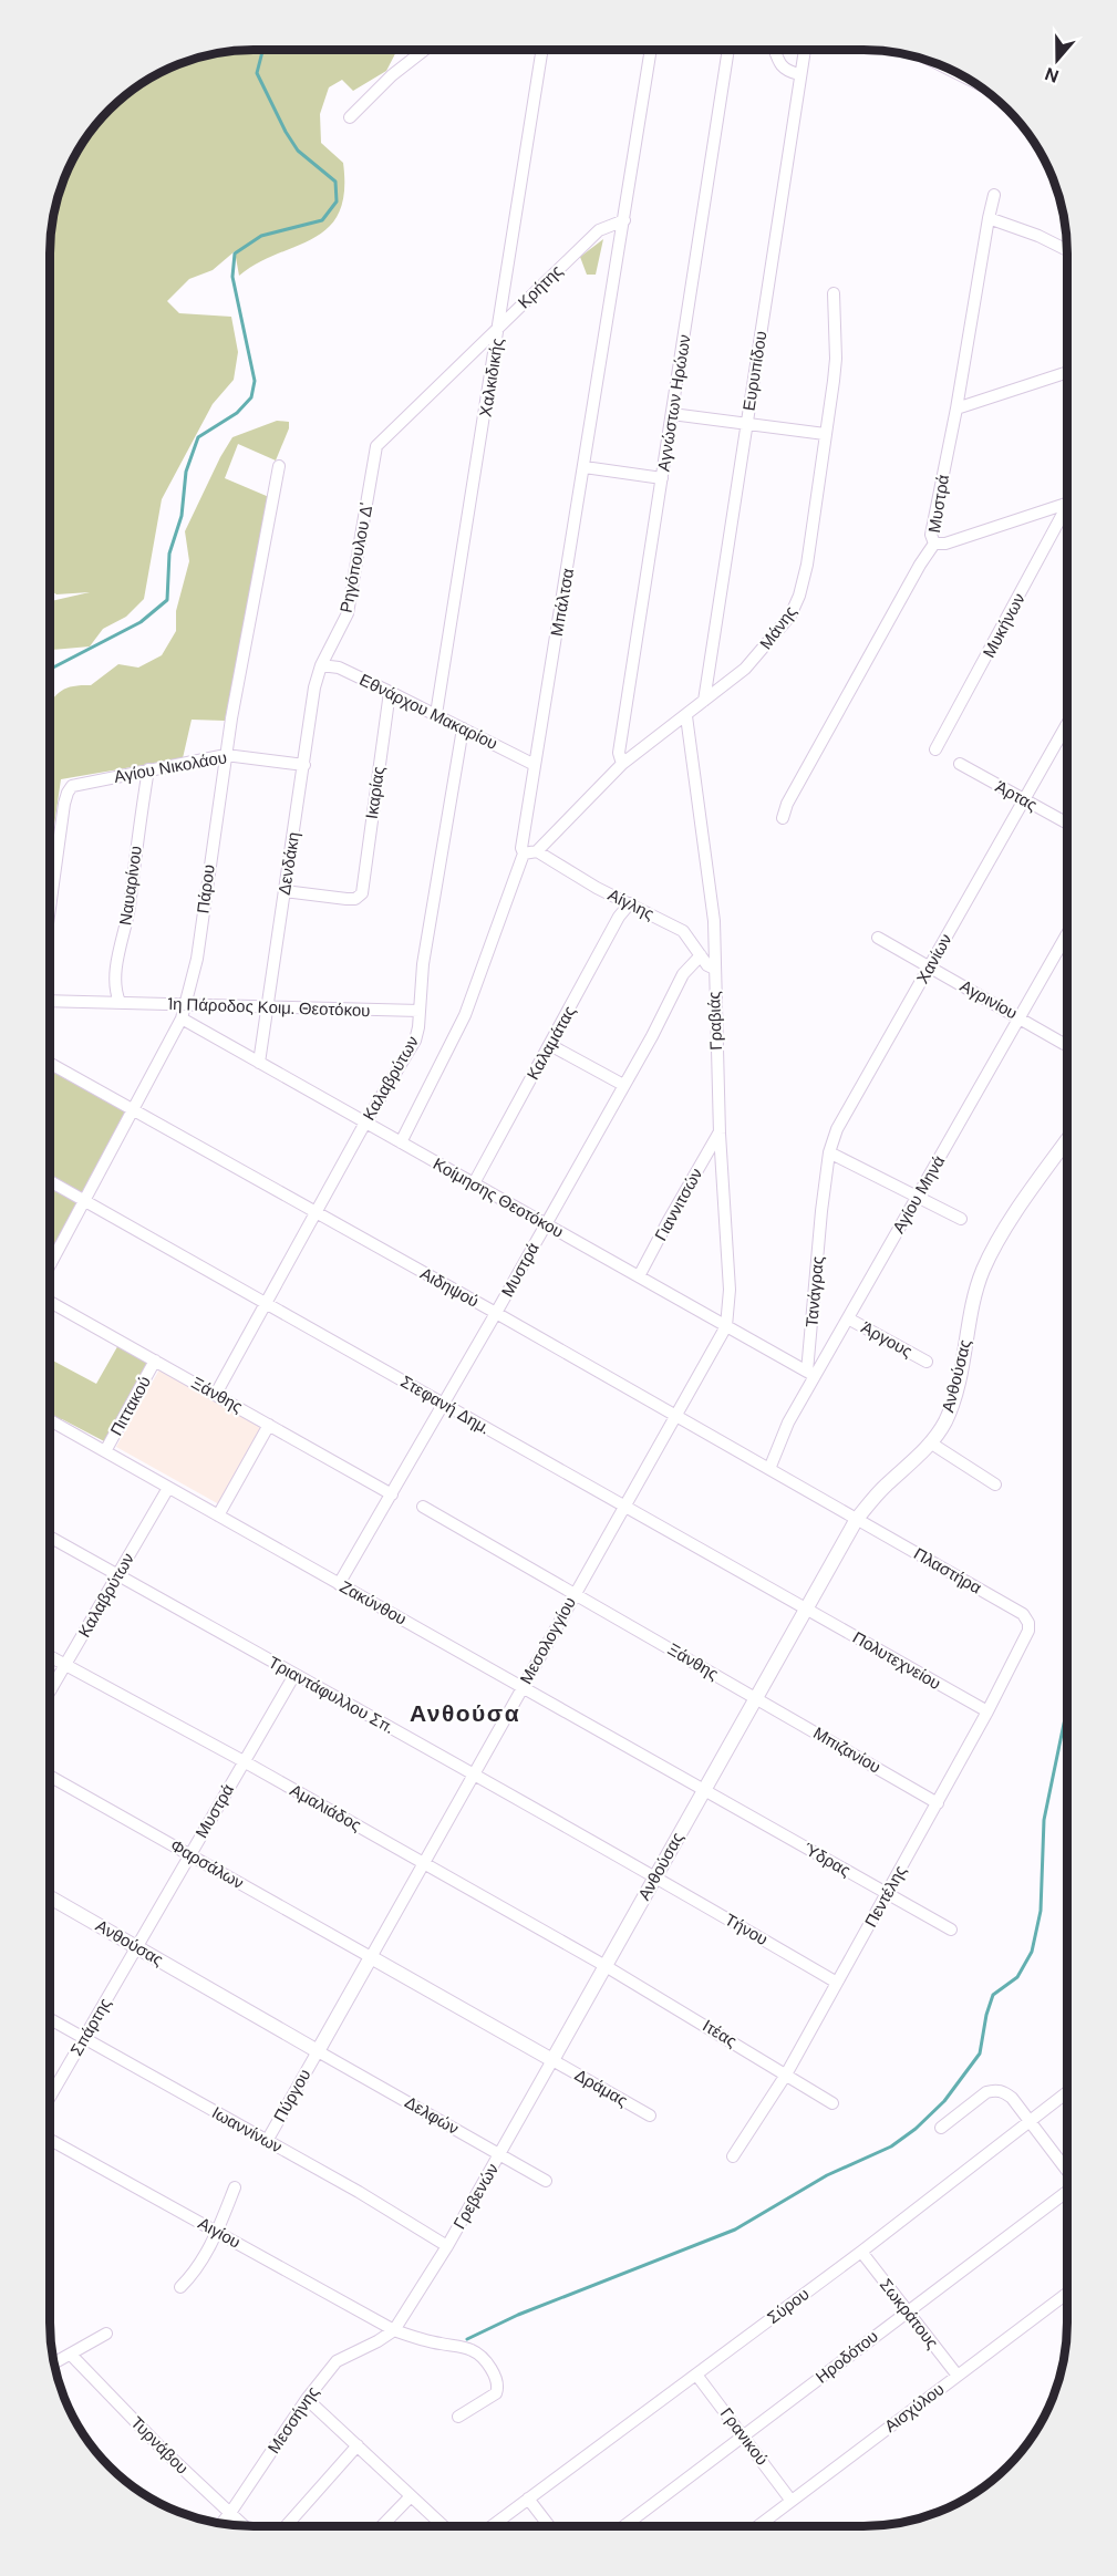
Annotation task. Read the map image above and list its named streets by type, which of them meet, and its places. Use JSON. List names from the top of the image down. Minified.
{"streets":{"street":["Κρήτης","Ευρυπίδου","Χαλκιδικής","Αγνώστων Ηρώων","Μυστρά","Ρηγόπουλου Δ'","Μπάλτσα","Μυκήνων","Μάνης","Εθνάρχου Μακαρίου","Αγίου Νικολάου","Ικαρίας","Άρτας","Δενδάκη","Ναυαρίνου","Πάρου","Αίγλης","Χανίων","Αγρινίου","1η Πάροδος Κοιμ. Θεοτόκου","Γραβιάς","Καλαμάτας","Καλαβρύτων","Αγίου Μηνά","Κοίμησης Θεοτόκου","Γιαννιτσών","Αιδηψού","Τανάγρας","Άργους","Ανθούσας","Ξάνθης","Στεφανή Δημ.","Πιττακού","Πλαστήρα","Ζακύνθου","Μεσολογγίου","Πολυτεχνείου","Τριαντάφυλλου Σπ.","Μπιζανίου","Αμαλιάδος","Ύδρας","Φαρσάλων","Πεντέλης","Τήνου","Σπάρτης","Ιτέας","Δράμας","Πύργου","Δελφών","Ιωαννίνων","Γρεβενών","Αιγίου","Σύρου","Σωκράτους","Ηροδότου","Αισχύλου","Μεσσήνης","Γρανικού","Τυρνάβου"]},"crossings":[["Κρήτης","Χαλκιδικής"],["Κρήτης","Ρηγόπουλου Δ'"],["Κρήτης","Μπάλτσα"],["Ευρυπίδου","Μάνης"],["Χαλκιδικής","Εθνάρχου Μακαρίου"],["Αγνώστων Ηρώων","Μάνης"],["Μυστρά","Αίγλης"],["Μυστρά","Κοίμησης Θεοτόκου"],["Μυστρά","Αιδηψού"],["Μυστρά","Ανθούσας"],["Μυστρά","Ξάνθης"],["Μυστρά","Στεφανή Δημ."],["Μυστρά","Ζακύνθου"],["Μυστρά","Τριαντάφυλλου Σπ."],["Μυστρά","Αμαλιάδος"],["Μυστρά","Φαρσάλων"],["Μυστρά","Σπάρτης"],["Ρηγόπουλου Δ'","Εθνάρχου Μακαρίου"],["Ρηγόπουλου Δ'","Δενδάκη"],["Μπάλτσα","Εθνάρχου Μακαρίου"],["Μπάλτσα","Κοίμησης Θεοτόκου"],["Μάνης","Αίγλης"],["Μάνης","Γραβιάς"],["Εθνάρχου Μακαρίου","Ικαρίας"],["Εθνάρχου Μακαρίου","Δενδάκη"],["Εθνάρχου Μακαρίου","Καλαβρύτων"],["Αγίου Νικολάου","Δενδάκη"],["Αγίου Νικολάου","Ναυαρίνου"],["Αγίου Νικολάου","Πάρου"],["Ικαρίας","Δενδάκη"],["Άρτας","Χανίων"],["Δενδάκη","1η Πάροδος Κοιμ. Θεοτόκου"],["Δενδάκη","Κοίμησης Θεοτόκου"],["Ναυαρίνου","1η Πάροδος Κοιμ. Θεοτόκου"],["Πάρου","1η Πάροδος Κοιμ. Θεοτόκου"],["Πάρου","Κοίμησης Θεοτόκου"],["Πάρου","Αιδηψού"],["Πάρου","Στεφανή Δημ."],["Αίγλης","Γραβιάς"],["Αίγλης","Καλαμάτας"],["Χανίων","Αγρινίου"],["Χανίων","Τανάγρας"],["Αγρινίου","Αγίου Μηνά"],["1η Πάροδος Κοιμ. Θεοτόκου","Καλαβρύτων"],["Γραβιάς","Κοίμησης Θεοτόκου"],["Γραβιάς","Γιαννιτσών"],["Γραβιάς","Μεσολογγίου"],["Καλαμάτας","Κοίμησης Θεοτόκου"],["Καλαβρύτων","Κοίμησης Θεοτόκου"],["Καλαβρύτων","Αιδηψού"],["Καλαβρύτων","Ξάνθης"],["Καλαβρύτων","Στεφανή Δημ."],["Καλαβρύτων","Ζακύνθου"],["Καλαβρύτων","Τριαντάφυλλου Σπ."],["Καλαβρύτων","Αμαλιάδος"],["Αγίου Μηνά","Κοίμησης Θεοτόκου"],["Αγίου Μηνά","Αιδηψού"],["Αγίου Μηνά","Τανάγρας"],["Αγίου Μηνά","Άργους"],["Κοίμησης Θεοτόκου","Γιαννιτσών"],["Κοίμησης Θεοτόκου","Τανάγρας"],["Κοίμησης Θεοτόκου","Μεσολογγίου"],["Αιδηψού","Ανθούσας"],["Αιδηψού","Πλαστήρα"],["Αιδηψού","Μεσολογγίου"],["Ανθούσας","Ξάνθης"],["Ανθούσας","Στεφανή Δημ."],["Ανθούσας","Πλαστήρα"],["Ανθούσας","Ζακύνθου"],["Ανθούσας","Πολυτεχνείου"],["Ανθούσας","Τριαντάφυλλου Σπ."],["Ανθούσας","Μπιζανίου"],["Ανθούσας","Αμαλιάδος"],["Ανθούσας","Ύδρας"],["Ανθούσας","Τήνου"],["Ανθούσας","Σπάρτης"],["Ανθούσας","Ιτέας"],["Ανθούσας","Δράμας"],["Ανθούσας","Πύργου"],["Ανθούσας","Δελφών"],["Ανθούσας","Γρεβενών"],["Ξάνθης","Πιττακού"],["Ξάνθης","Μεσολογγίου"],["Ξάνθης","Μπιζανίου"],["Στεφανή Δημ.","Μεσολογγίου"],["Στεφανή Δημ.","Πολυτεχνείου"],["Πιττακού","Ζακύνθου"],["Πλαστήρα","Πεντέλης"],["Ζακύνθου","Μεσολογγίου"],["Ζακύνθου","Ύδρας"],["Μεσολογγίου","Τριαντάφυλλου Σπ."],["Μεσολογγίου","Αμαλιάδος"],["Μεσολογγίου","Φαρσάλων"],["Πολυτεχνείου","Πεντέλης"],["Τριαντάφυλλου Σπ.","Τήνου"],["Μπιζανίου","Πεντέλης"],["Αμαλιάδος","Ιτέας"],["Ύδρας","Πεντέλης"],["Πεντέλης","Τήνου"],["Πεντέλης","Ιτέας"],["Σπάρτης","Ιωαννίνων"],["Δράμας","Γρεβενών"],["Πύργου","Δελφών"],["Πύργου","Ιωαννίνων"],["Δελφών","Γρεβενών"],["Ιωαννίνων","Γρεβενών"],["Γρεβενών","Αιγίου"],["Γρεβενών","Μεσσήνης"],["Αιγίου","Μεσσήνης"],["Σύρου","Σωκράτους"],["Σύρου","Γρανικού"],["Σωκράτους","Ηροδότου"],["Σωκράτους","Αισχύλου"],["Ηροδότου","Γρανικού"],["Αισχύλου","Γρανικού"],["Μεσσήνης","Τυρνάβου"]],"districts":["Ανθούσα"],"north":"bottom"}
